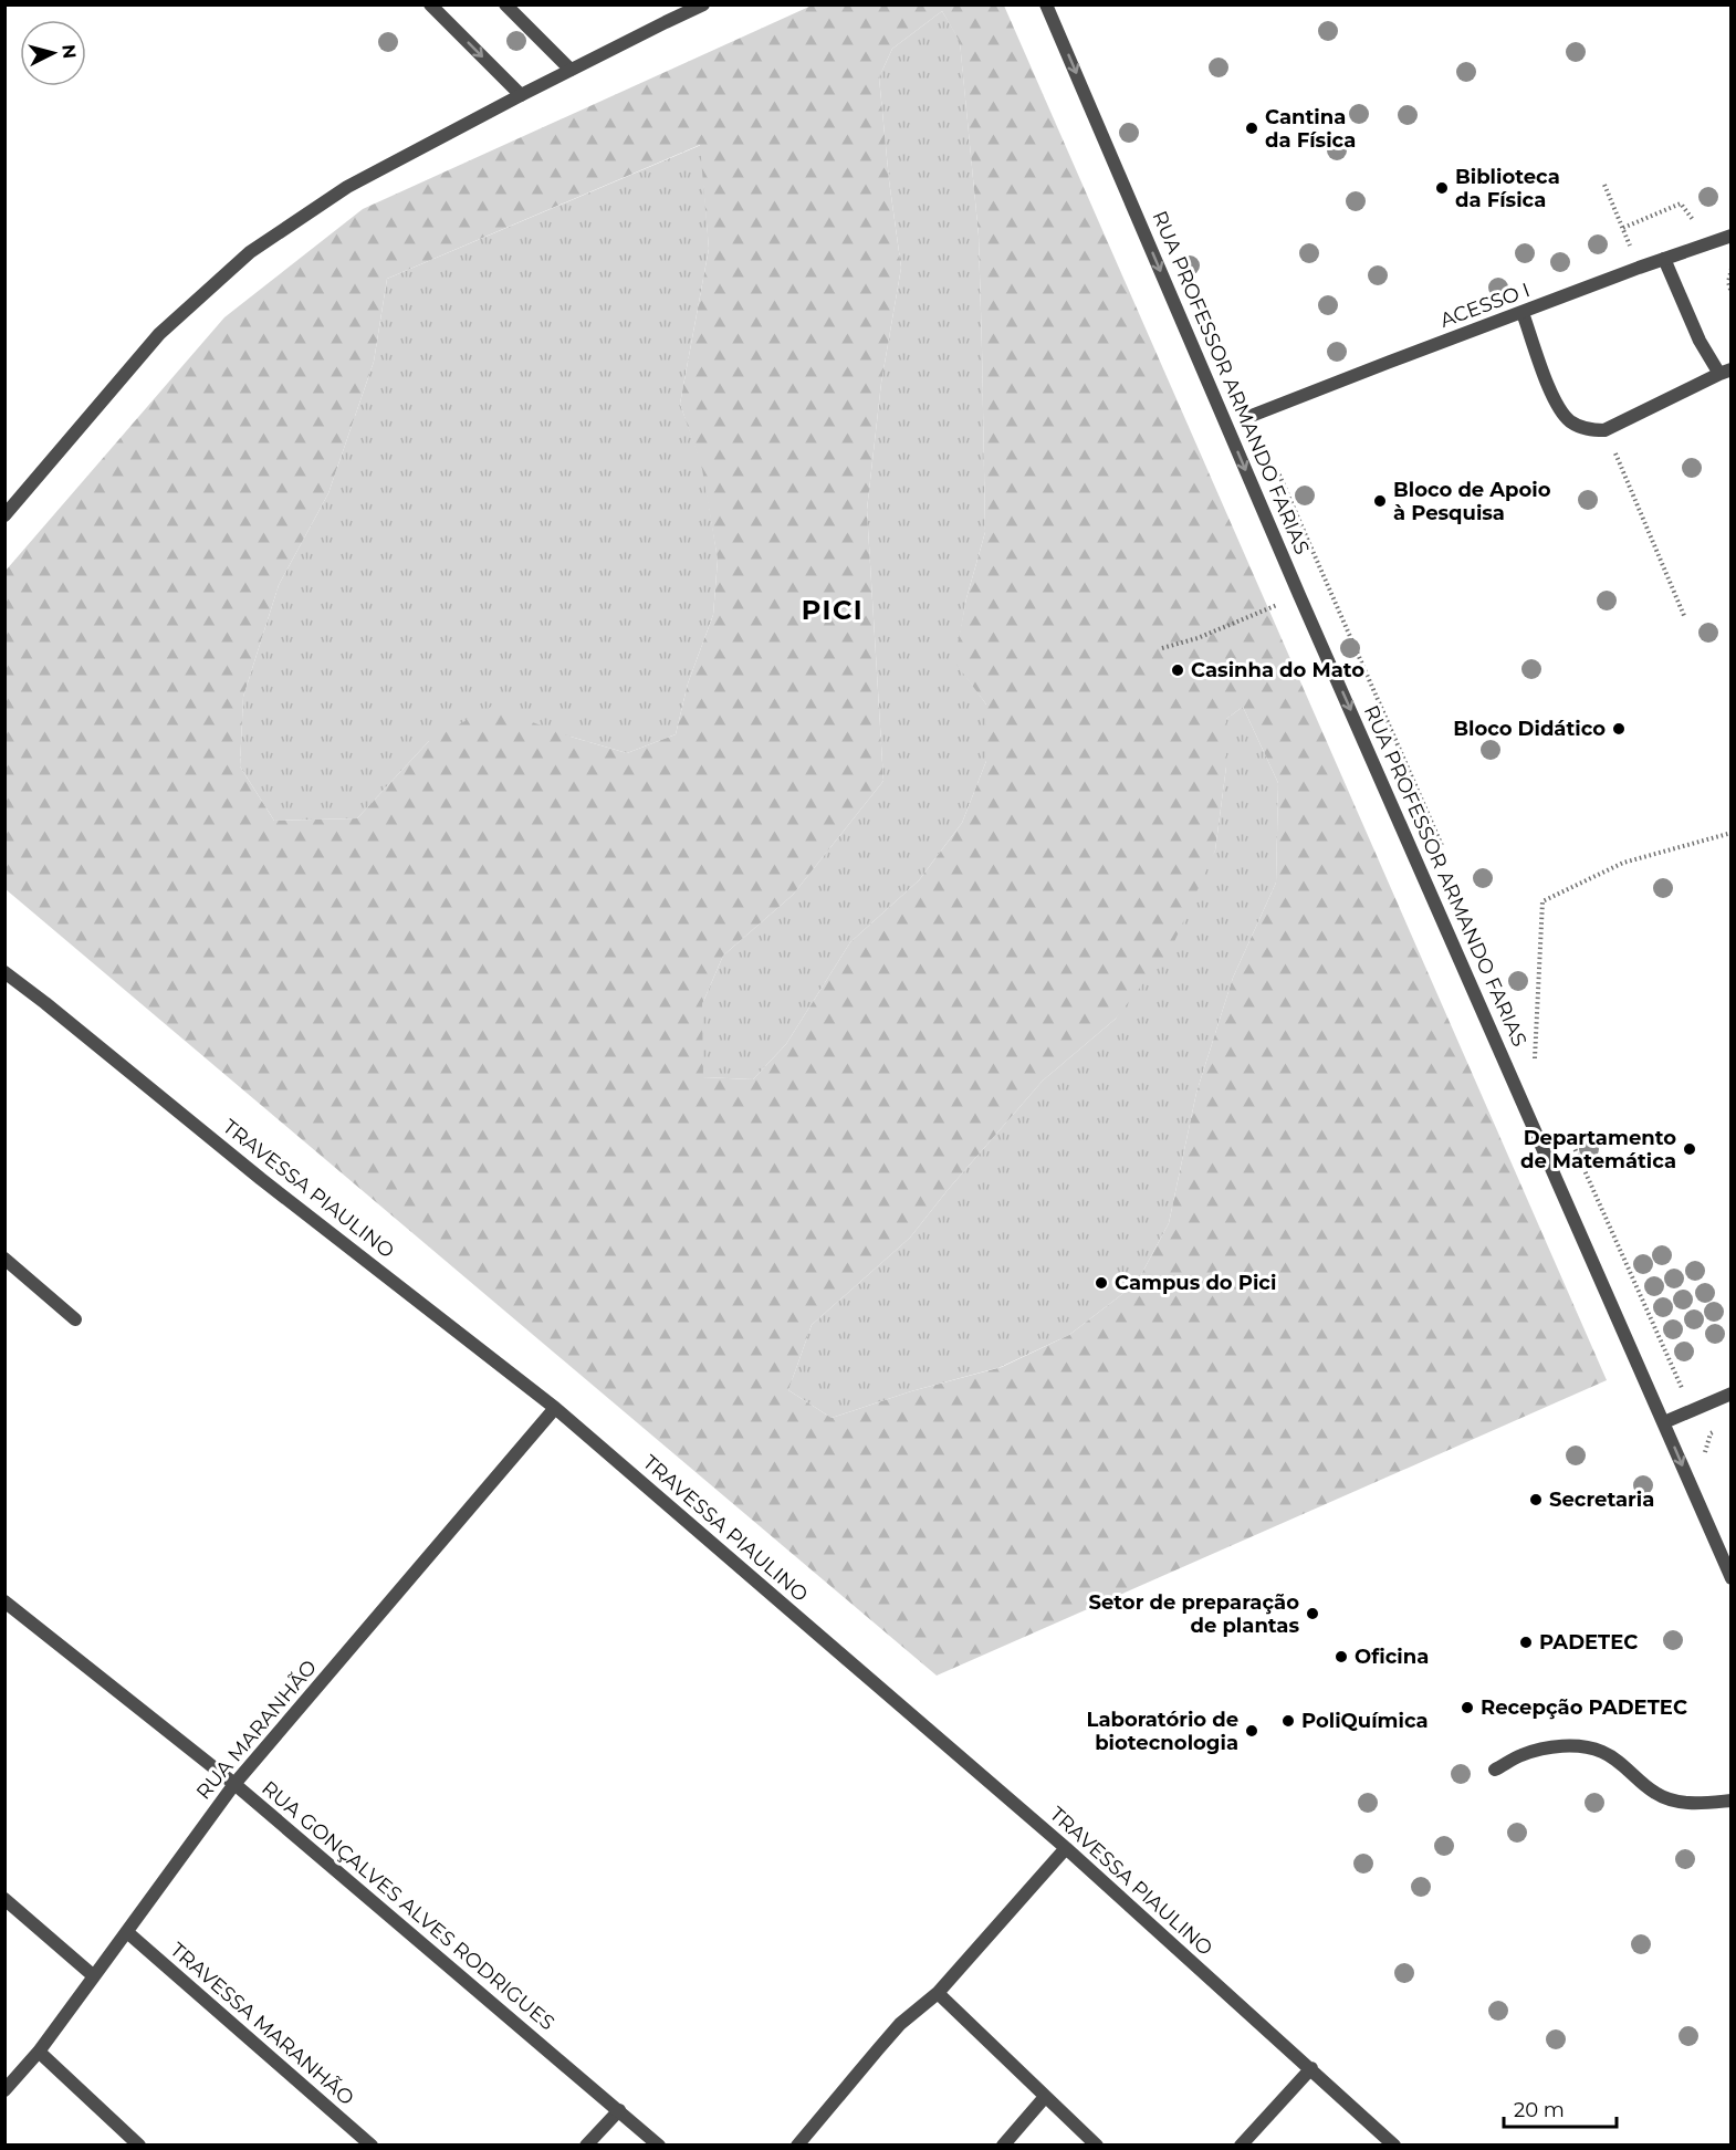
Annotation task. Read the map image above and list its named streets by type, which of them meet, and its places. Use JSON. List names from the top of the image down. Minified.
{"streets":{"street":["ACESSO I","RUA PROFESSOR ARMANDO FARIAS","TRAVESSA PIAULINO","RUA MARANHÃO","RUA GONÇALVES ALVES RODRIGUES","TRAVESSA MARANHÃO"]},"crossings":[["TRAVESSA PIAULINO","RUA MARANHÃO"],["RUA MARANHÃO","RUA GONÇALVES ALVES RODRIGUES"],["RUA MARANHÃO","TRAVESSA MARANHÃO"]],"one_way":["RUA PROFESSOR ARMANDO FARIAS"],"districts":["PICI"],"places":["Cantina da Física","Biblioteca da Física","Bloco de Apoio à Pesquisa","Casinha do Mato","Bloco Didático","Departamento de Matemática","Campus do Pici","Secretaria","Setor de preparação de plantas","PADETEC","Oficina","Recepção PADETEC","PoliQuímica","Laboratório de biotecnologia"],"scale_bar":"20 m","north":"right"}
